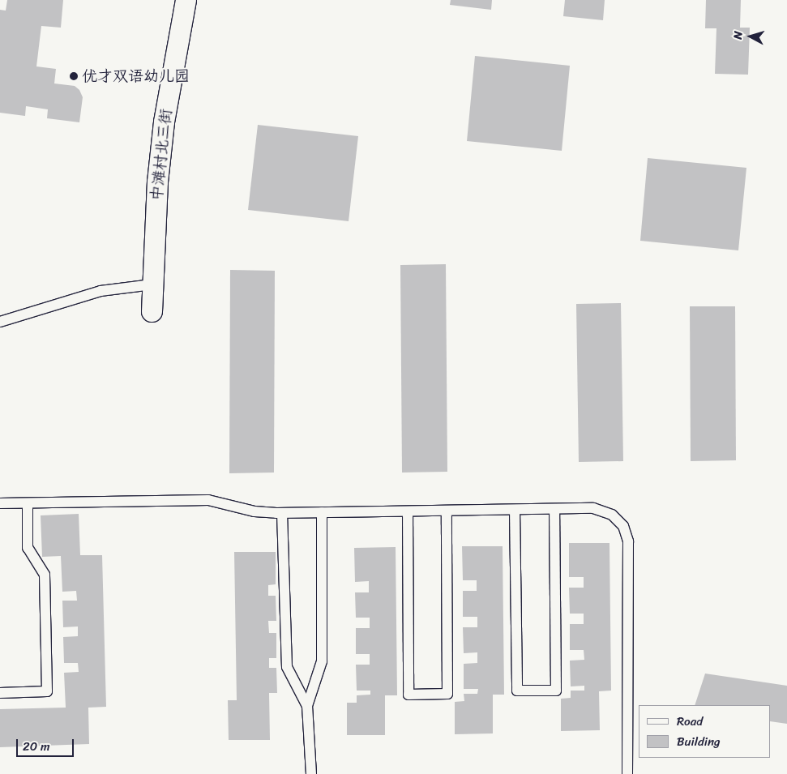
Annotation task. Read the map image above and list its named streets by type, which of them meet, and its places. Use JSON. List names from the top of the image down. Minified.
{"streets":{"street":["中滩村北三街"]},"places":["优才双语幼儿园"],"legend":["Road","Building"],"scale_bar":"20 m","north":"left"}
